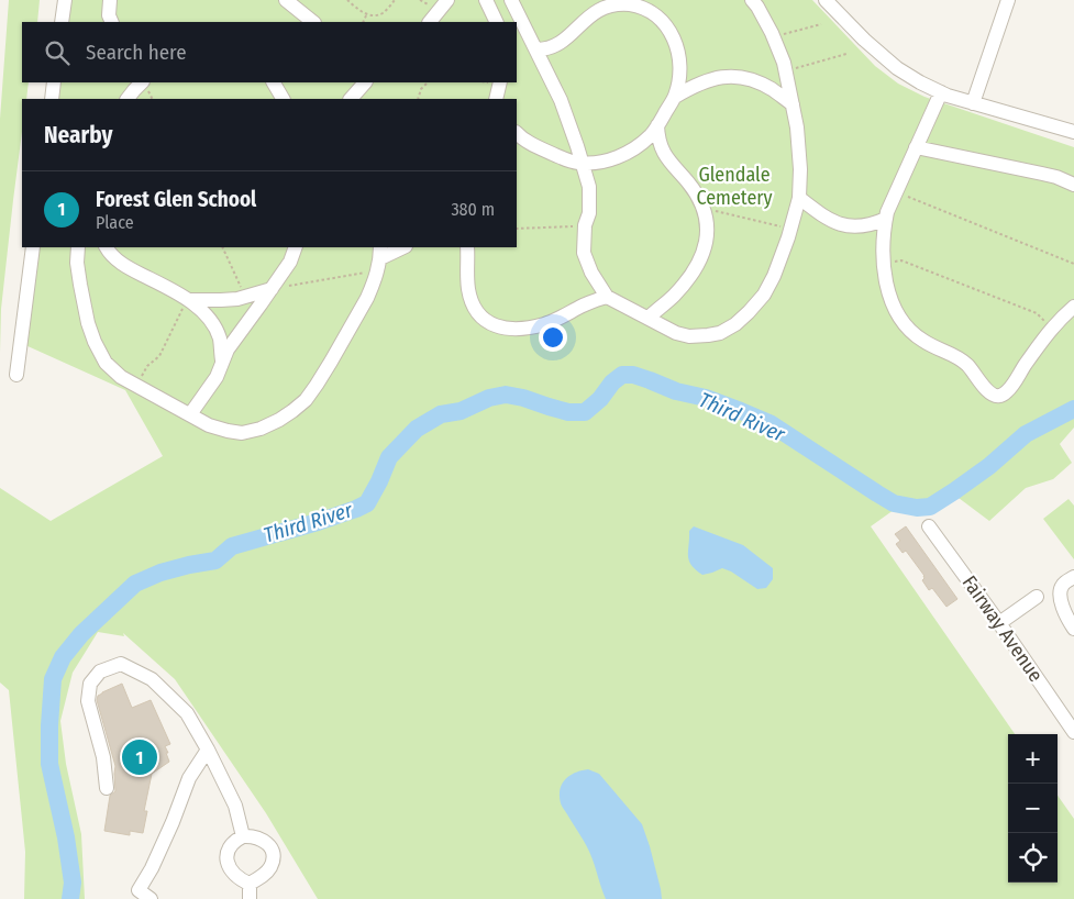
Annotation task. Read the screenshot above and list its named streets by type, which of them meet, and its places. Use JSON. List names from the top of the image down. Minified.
{"streets":{"street":["Fairway Avenue"]},"water":["Third River"],"parks":["Glendale Cemetery"],"page":{"search":"Search here","heading":"Nearby","list":[{"mark":"1","name":"Forest Glen School","note":"Place","value":"380 m"}],"map_buttons":["+","−"],"pins":"1"}}
